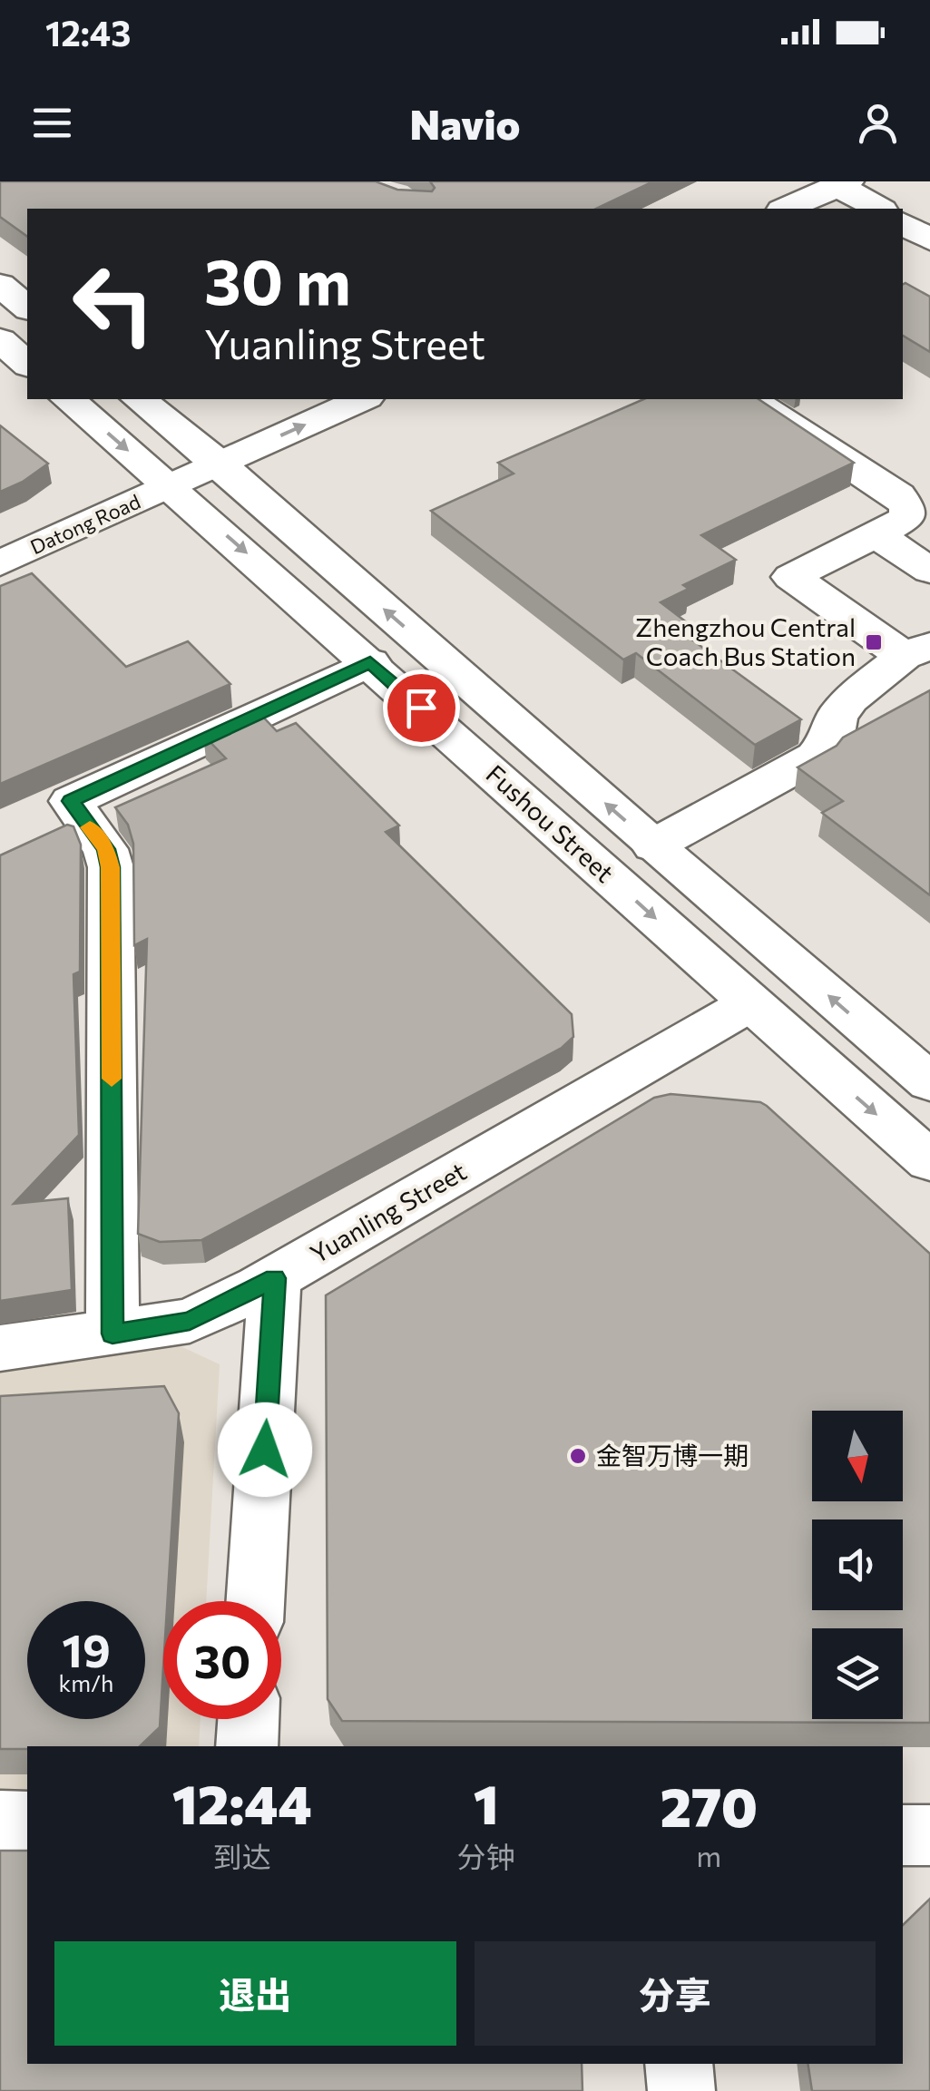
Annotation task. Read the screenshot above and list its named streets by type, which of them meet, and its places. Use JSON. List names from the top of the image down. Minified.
{"streets":{"main road":["Datong Road","Fushou Street","Yuanling Street"]},"crossings":[["Datong Road","Fushou Street"],["Fushou Street","Yuanling Street"]],"places":{"transit":["Zhengzhou Central Coach Bus Station"],"other":["金智万博一期"]},"north":"bottom","page":{"status":"12:43","header":"Navio","turn":["30 m","Yuanling Street"],"speed":"19 km/h","limit":"30","eta":["12:44","到达","1","分钟","270","m"],"buttons":["退出","分享"]}}
